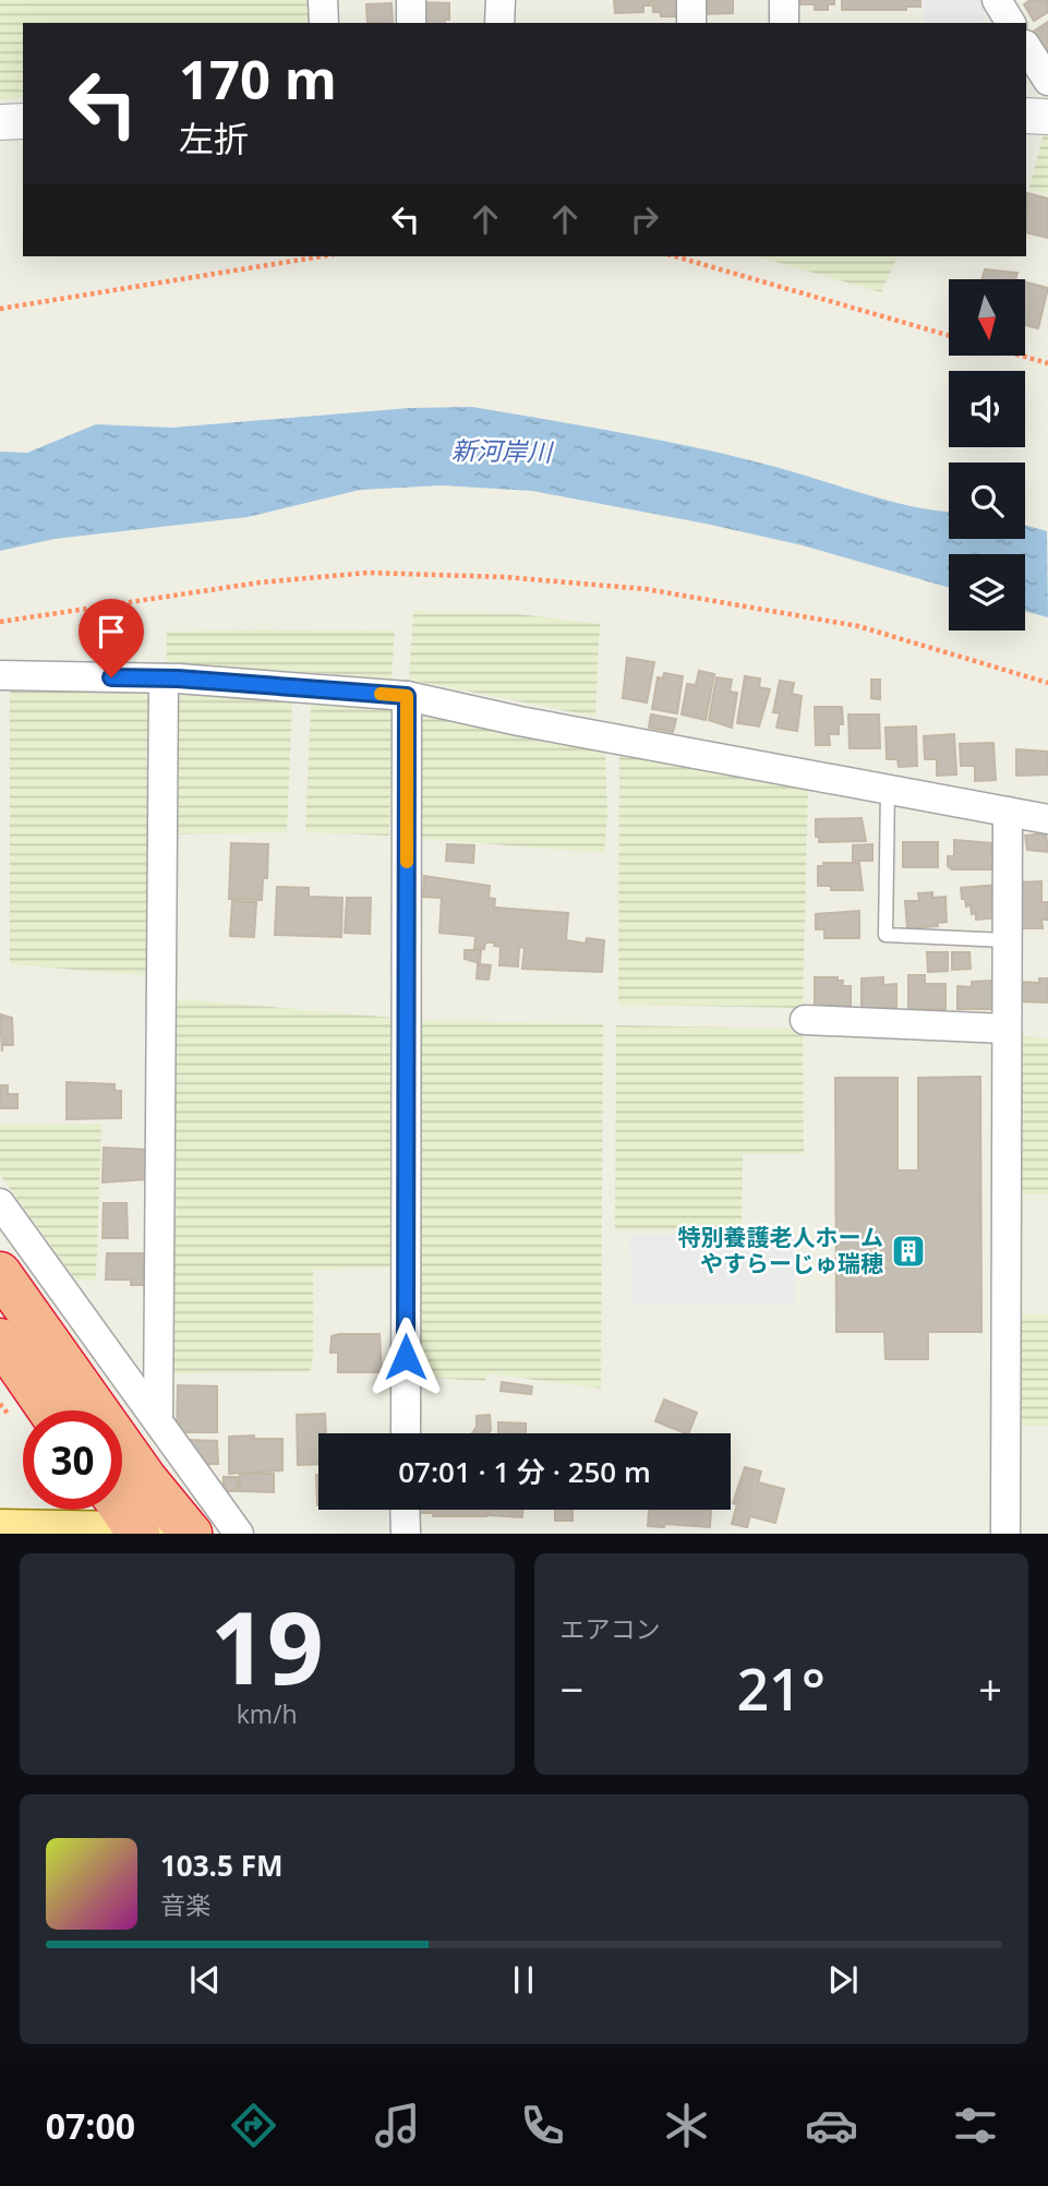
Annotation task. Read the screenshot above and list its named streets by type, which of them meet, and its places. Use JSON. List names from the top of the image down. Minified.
{"water":["新河岸川"],"places":{"building":["特別養護老人ホーム やすらーじゅ瑞穂"]},"north":"bottom","page":{"turn":["170 m","左折"],"limit":"30","trip":"07:01 · 1 分 · 250 m","tile":[["19","km/h"],"エアコン"],"heat":["−","21°","+"],"song":["103.5 FM","音楽"],"tabs":"07:00"}}
